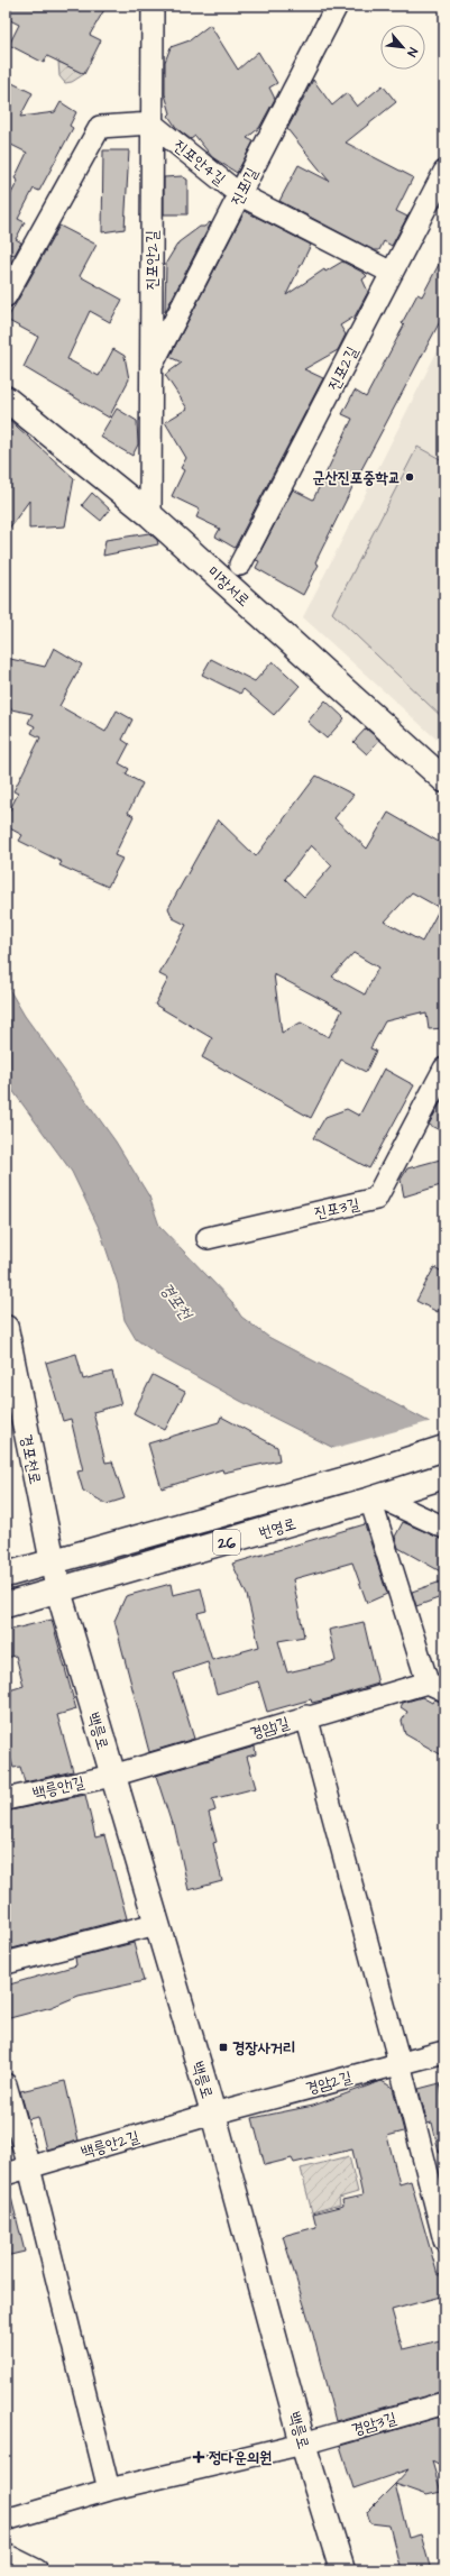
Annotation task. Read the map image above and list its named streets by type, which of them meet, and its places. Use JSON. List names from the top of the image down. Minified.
{"streets":{"street":["진포안4길","진포1길","진포안2길","진포2길","미장서로","진포3길","경포천로","번영로","26","경암1길","백릉로","백릉안1길","경암2길","백릉안2길","경암3길"]},"crossings":[["진포안4길","진포1길"],["진포안4길","진포안2길"],["진포안4길","진포2길"],["진포1길","진포안2길"],["진포안2길","미장서로"],["경포천로","번영로"],["경포천로","백릉로"],["번영로","경암1길"],["번영로","백릉로"],["경암1길","백릉로"],["경암1길","백릉안1길"],["백릉로","백릉안1길"],["백릉로","경암2길"],["백릉로","백릉안2길"],["백릉로","경암3길"],["경암2길","백릉안2길"]],"water":["경포천"],"places":{"other":["군산진포중학교"],"transit":["경장사거리"],"health":["정다운의원"]},"north":"bottom right"}
